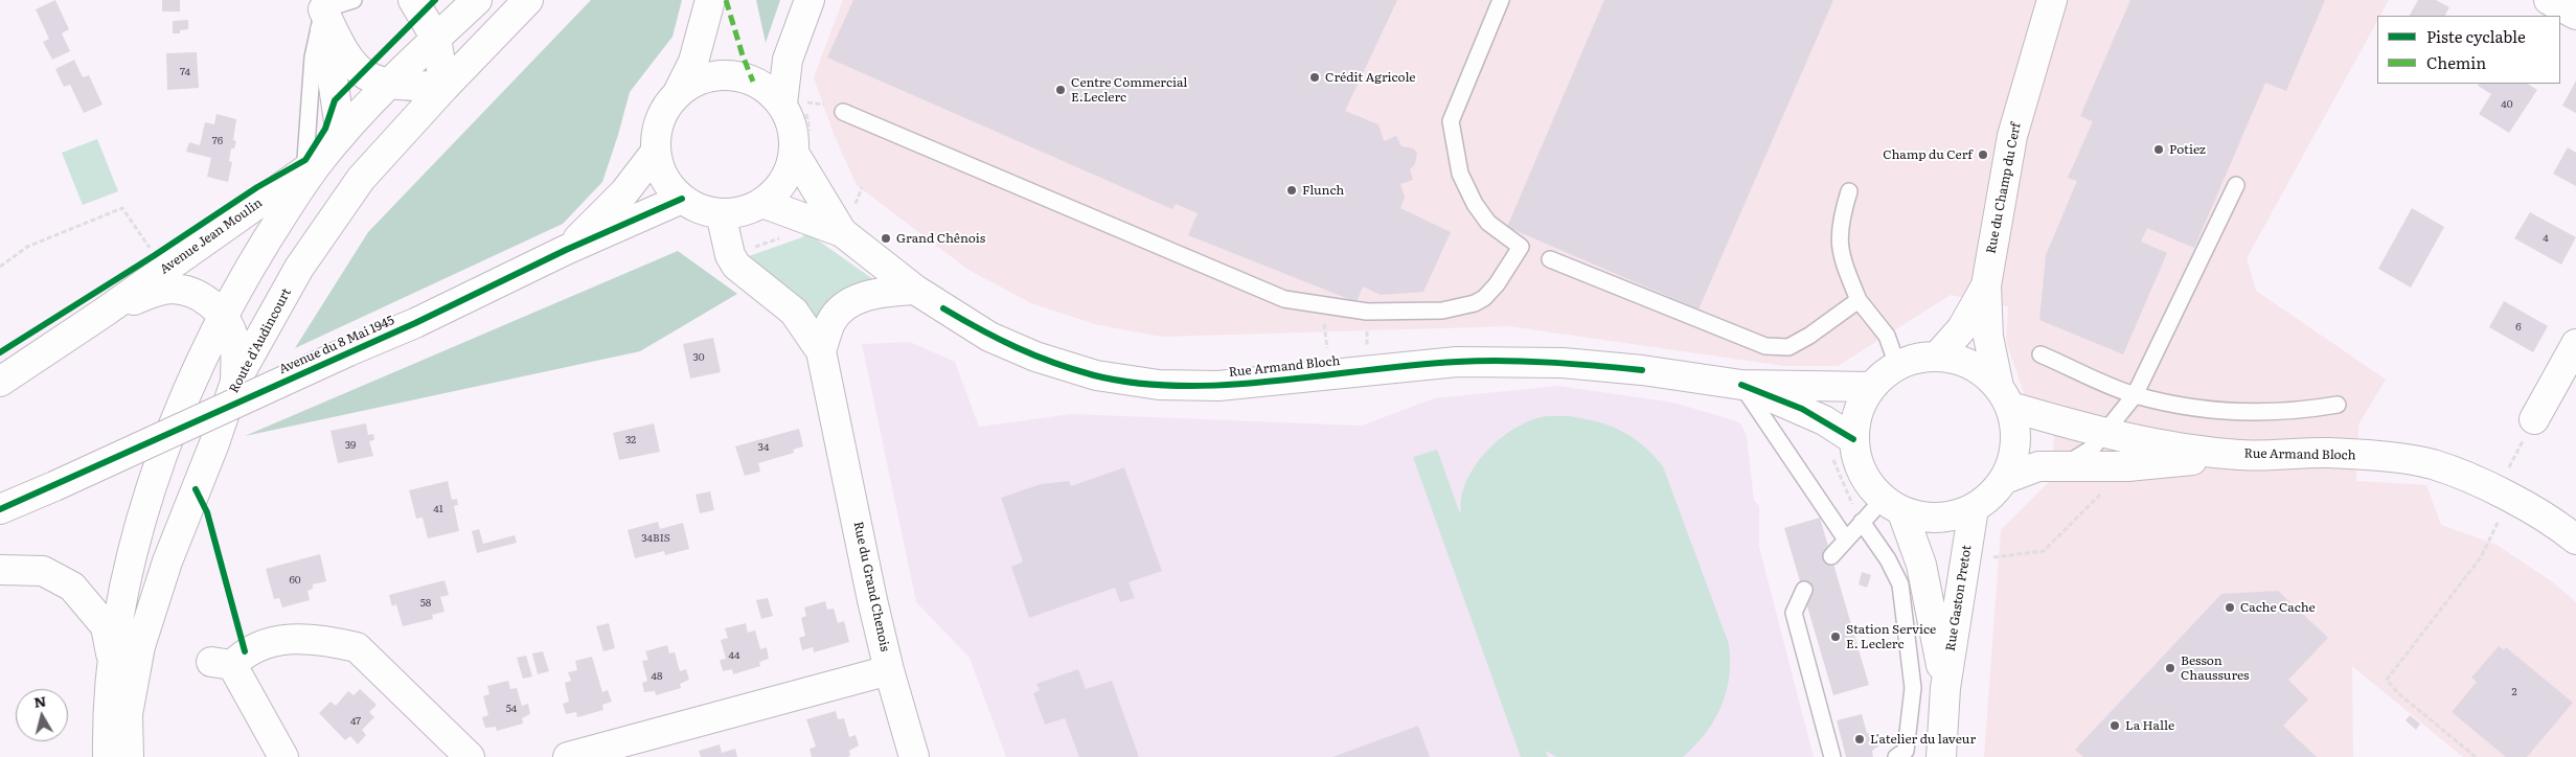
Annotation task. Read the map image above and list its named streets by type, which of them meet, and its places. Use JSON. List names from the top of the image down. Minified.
{"streets":{"street":["Rue du Champ du Cerf","Avenue Jean Moulin","Route d'Audincourt","Avenue du 8 Mai 1945","Rue Armand Bloch","Rue du Grand Chenois","Rue Gaston Pretot"]},"crossings":[["Rue du Champ du Cerf","Rue Armand Bloch"],["Rue du Champ du Cerf","Rue Gaston Pretot"],["Avenue Jean Moulin","Route d'Audincourt"],["Avenue du 8 Mai 1945","Rue Armand Bloch"],["Avenue du 8 Mai 1945","Rue du Grand Chenois"],["Rue Armand Bloch","Rue du Grand Chenois"],["Rue Armand Bloch","Rue Gaston Pretot"]],"places":["Crédit Agricole","Centre Commercial E.Leclerc","Potiez","Champ du Cerf","Flunch","Grand Chênois","Cache Cache","Station Service E. Leclerc","Besson Chaussures","La Halle","L'atelier du laveur"],"house_numbers":["74","40","76","4","6","30","32","39","34","41","34BIS","60","58","44","48","2","54","47"],"legend":["Piste cyclable","Chemin"],"north":"top"}
